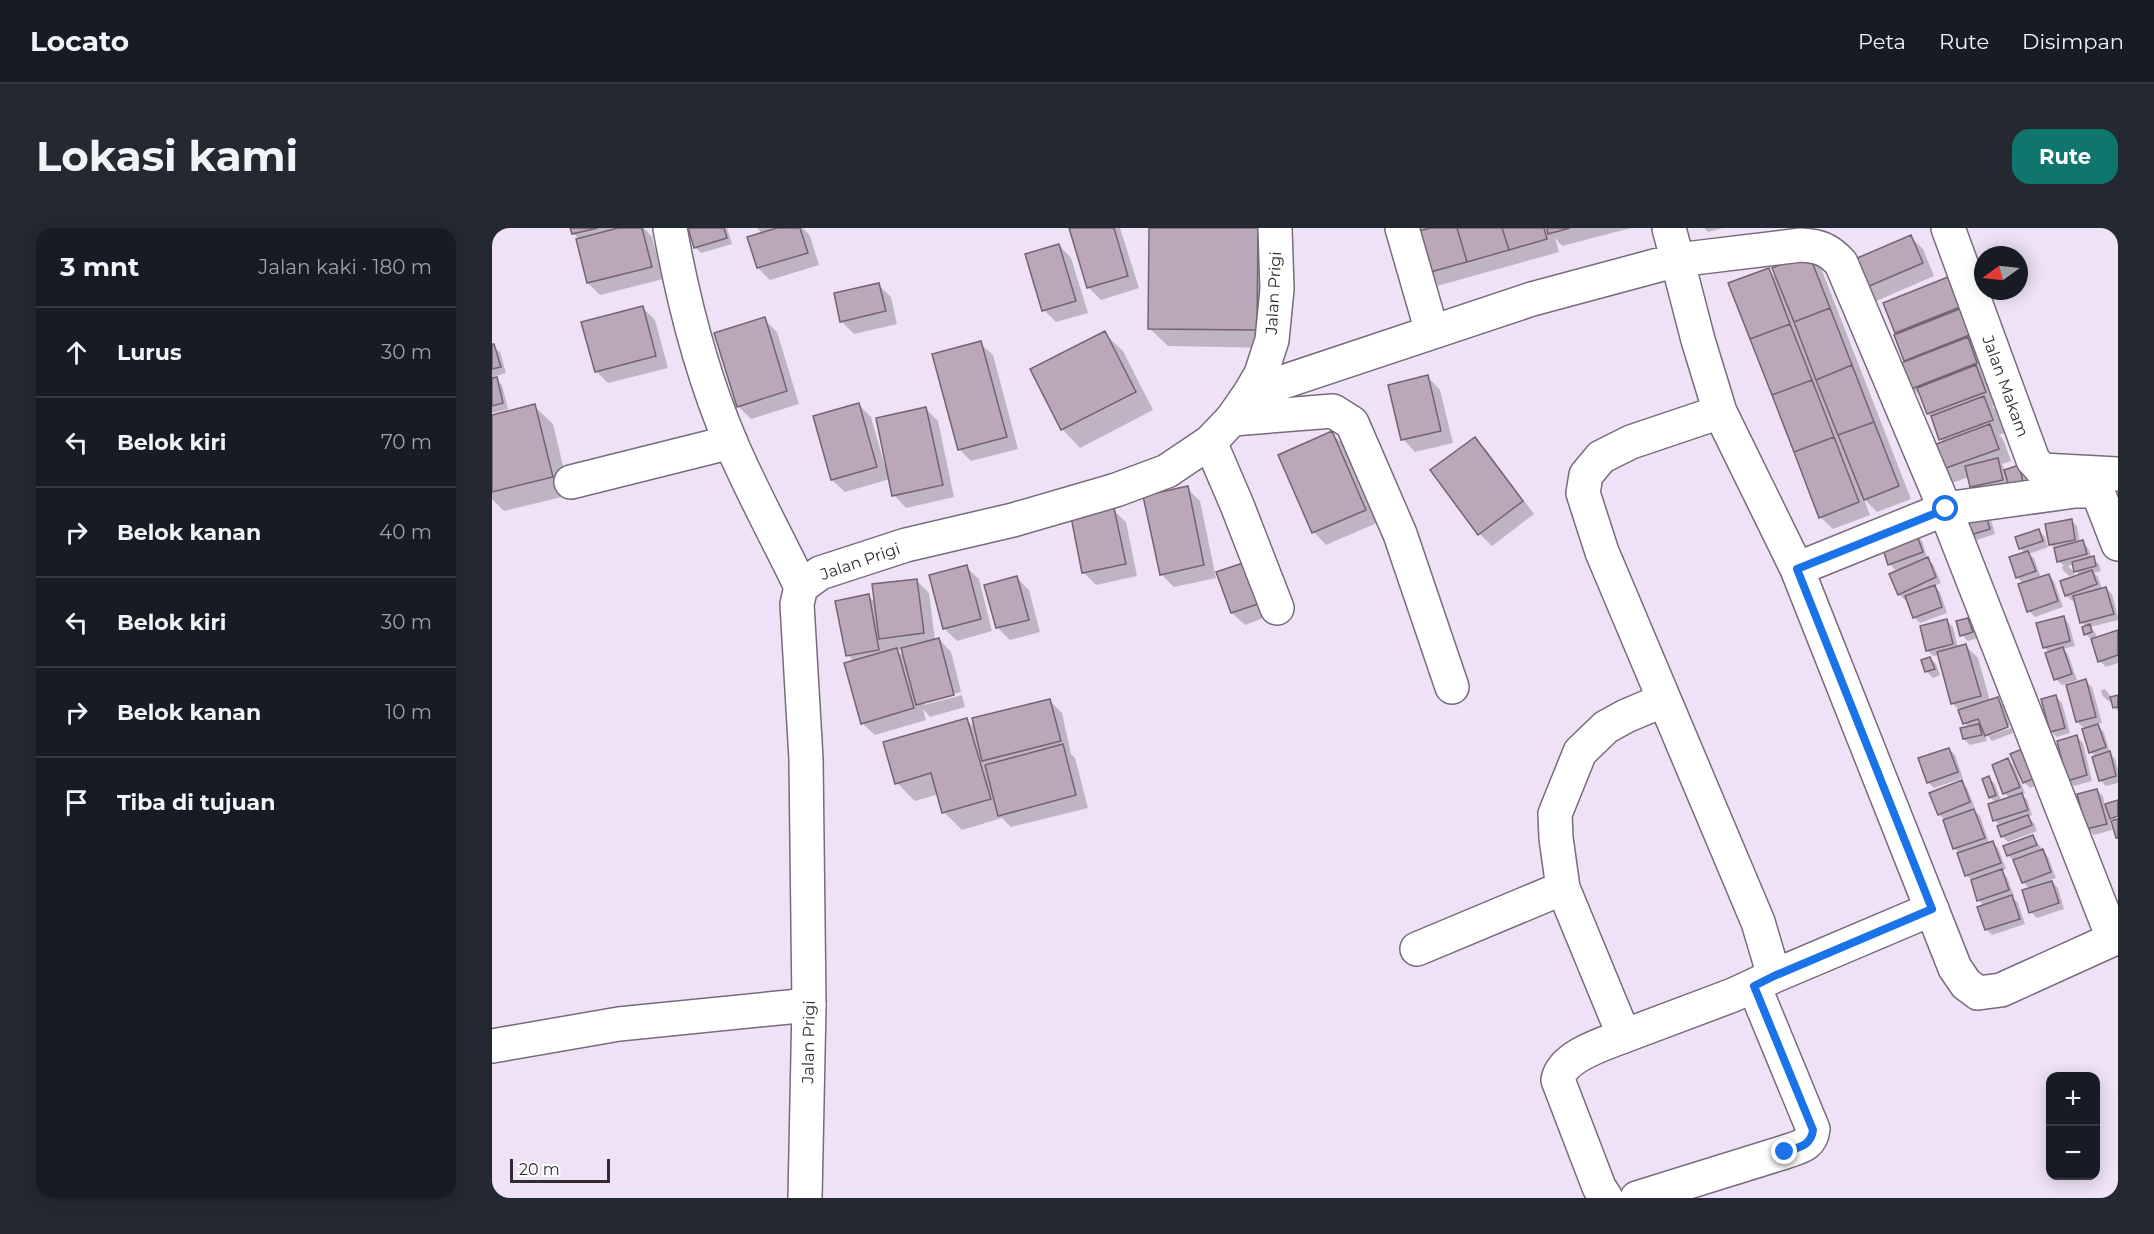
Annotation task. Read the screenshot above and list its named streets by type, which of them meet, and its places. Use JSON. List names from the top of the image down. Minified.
{"streets":{"street":["Jalan Prigi","Jalan Makam"]},"scale_bar":"20 m","north":"left","page":{"header":"Locato","nav":["Peta","Rute","Disimpan"],"buttons":"Rute","title":"Lokasi kami","heading":["3 mnt","Jalan kaki · 180 m"],"list":[["Lurus","30 m"],["Belok kiri","70 m"],["Belok kanan","40 m"],["Belok kiri","30 m"],["Belok kanan","10 m"],"Tiba di tujuan"],"map_buttons":["+","−"],"scale":"20 m"}}
